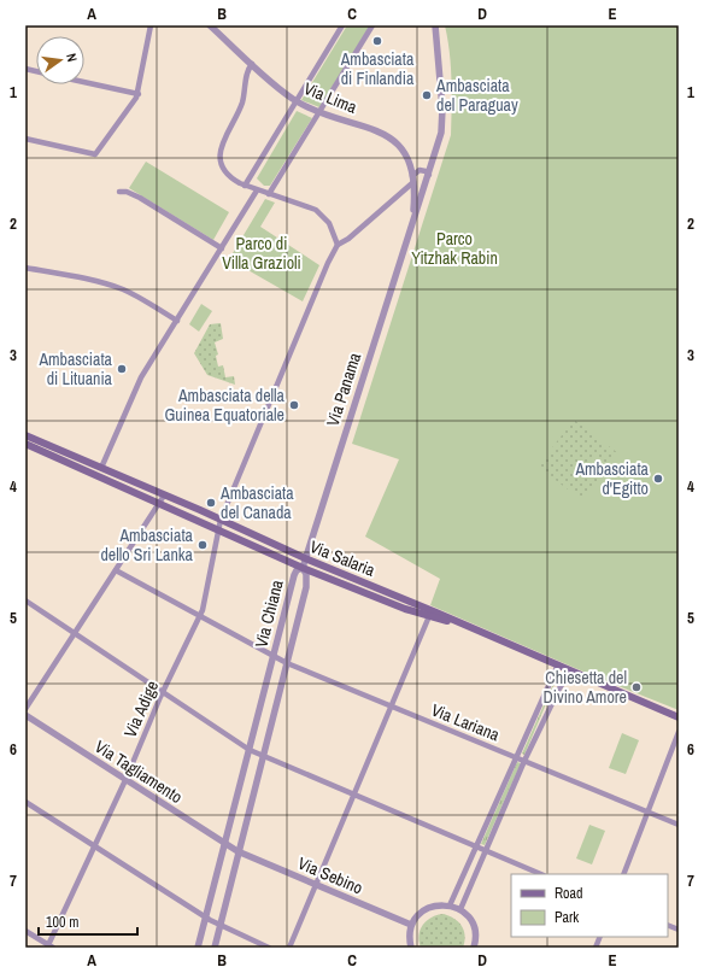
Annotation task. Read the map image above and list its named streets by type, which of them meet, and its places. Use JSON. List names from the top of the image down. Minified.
{"streets":{"main road":["Via Salaria"],"street":["Via Lima","Via Panama","Via Chiana","Via Adige","Via Lariana","Via Tagliamento","Via Sebino"]},"crossings":[["Via Panama","Via Salaria"],["Via Panama","Via Chiana"],["Via Salaria","Via Chiana"],["Via Salaria","Via Adige"],["Via Chiana","Via Lariana"],["Via Chiana","Via Tagliamento"],["Via Chiana","Via Sebino"],["Via Adige","Via Lariana"],["Via Adige","Via Tagliamento"],["Via Tagliamento","Via Sebino"]],"parks":["Parco Yitzhak Rabin","Parco di Villa Grazioli"],"places":["Ambasciata di Finlandia","Ambasciata del Paraguay","Ambasciata di Lituania","Ambasciata della Guinea Equatoriale","Ambasciata d'Egitto","Ambasciata del Canada","Ambasciata dello Sri Lanka","Chiesetta del Divino Amore"],"legend":["Road","Park"],"scale_bar":"100 m","north":"right","grid":{"columns":["A","B","C","D","E"],"rows":["1","2","3","4","5","6","7"]}}
